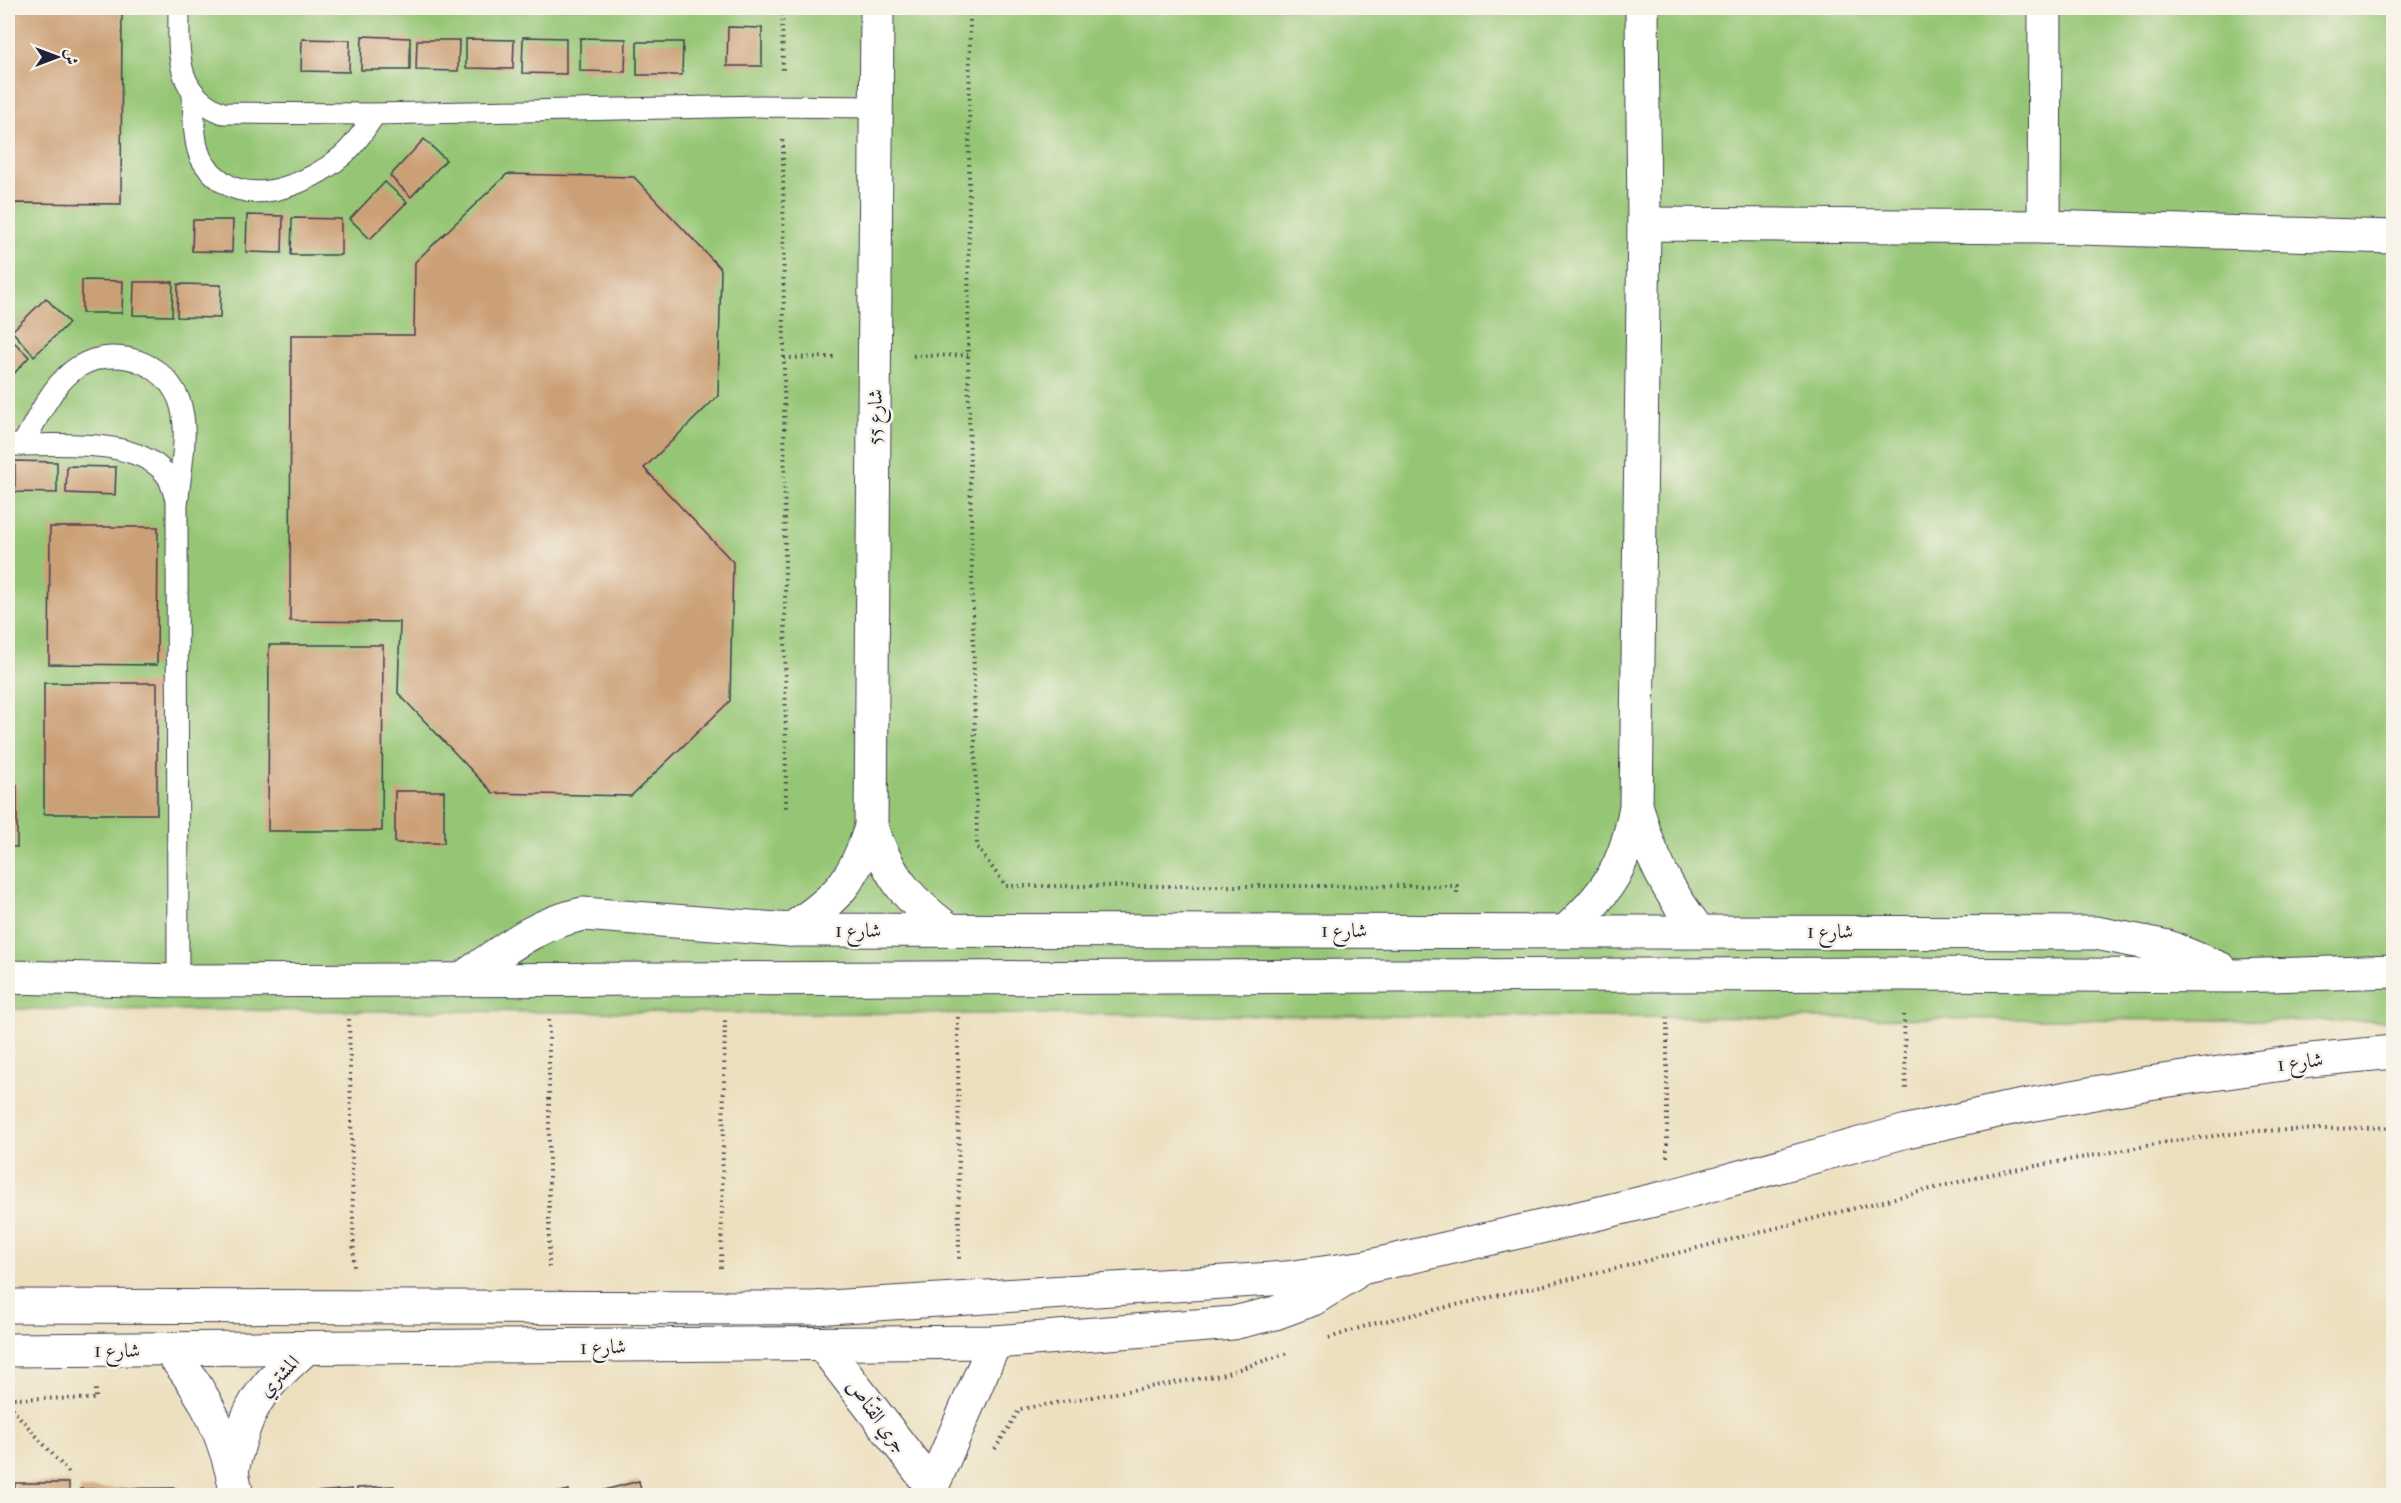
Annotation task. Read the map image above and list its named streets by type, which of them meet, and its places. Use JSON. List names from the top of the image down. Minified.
{"streets":{"street":["شارع 55","شارع 1","المشتري","جري القنّاص"]},"crossings":[["شارع 55","شارع 1"],["شارع 1","المشتري"],["شارع 1","جري القنّاص"]],"north":"right"}
